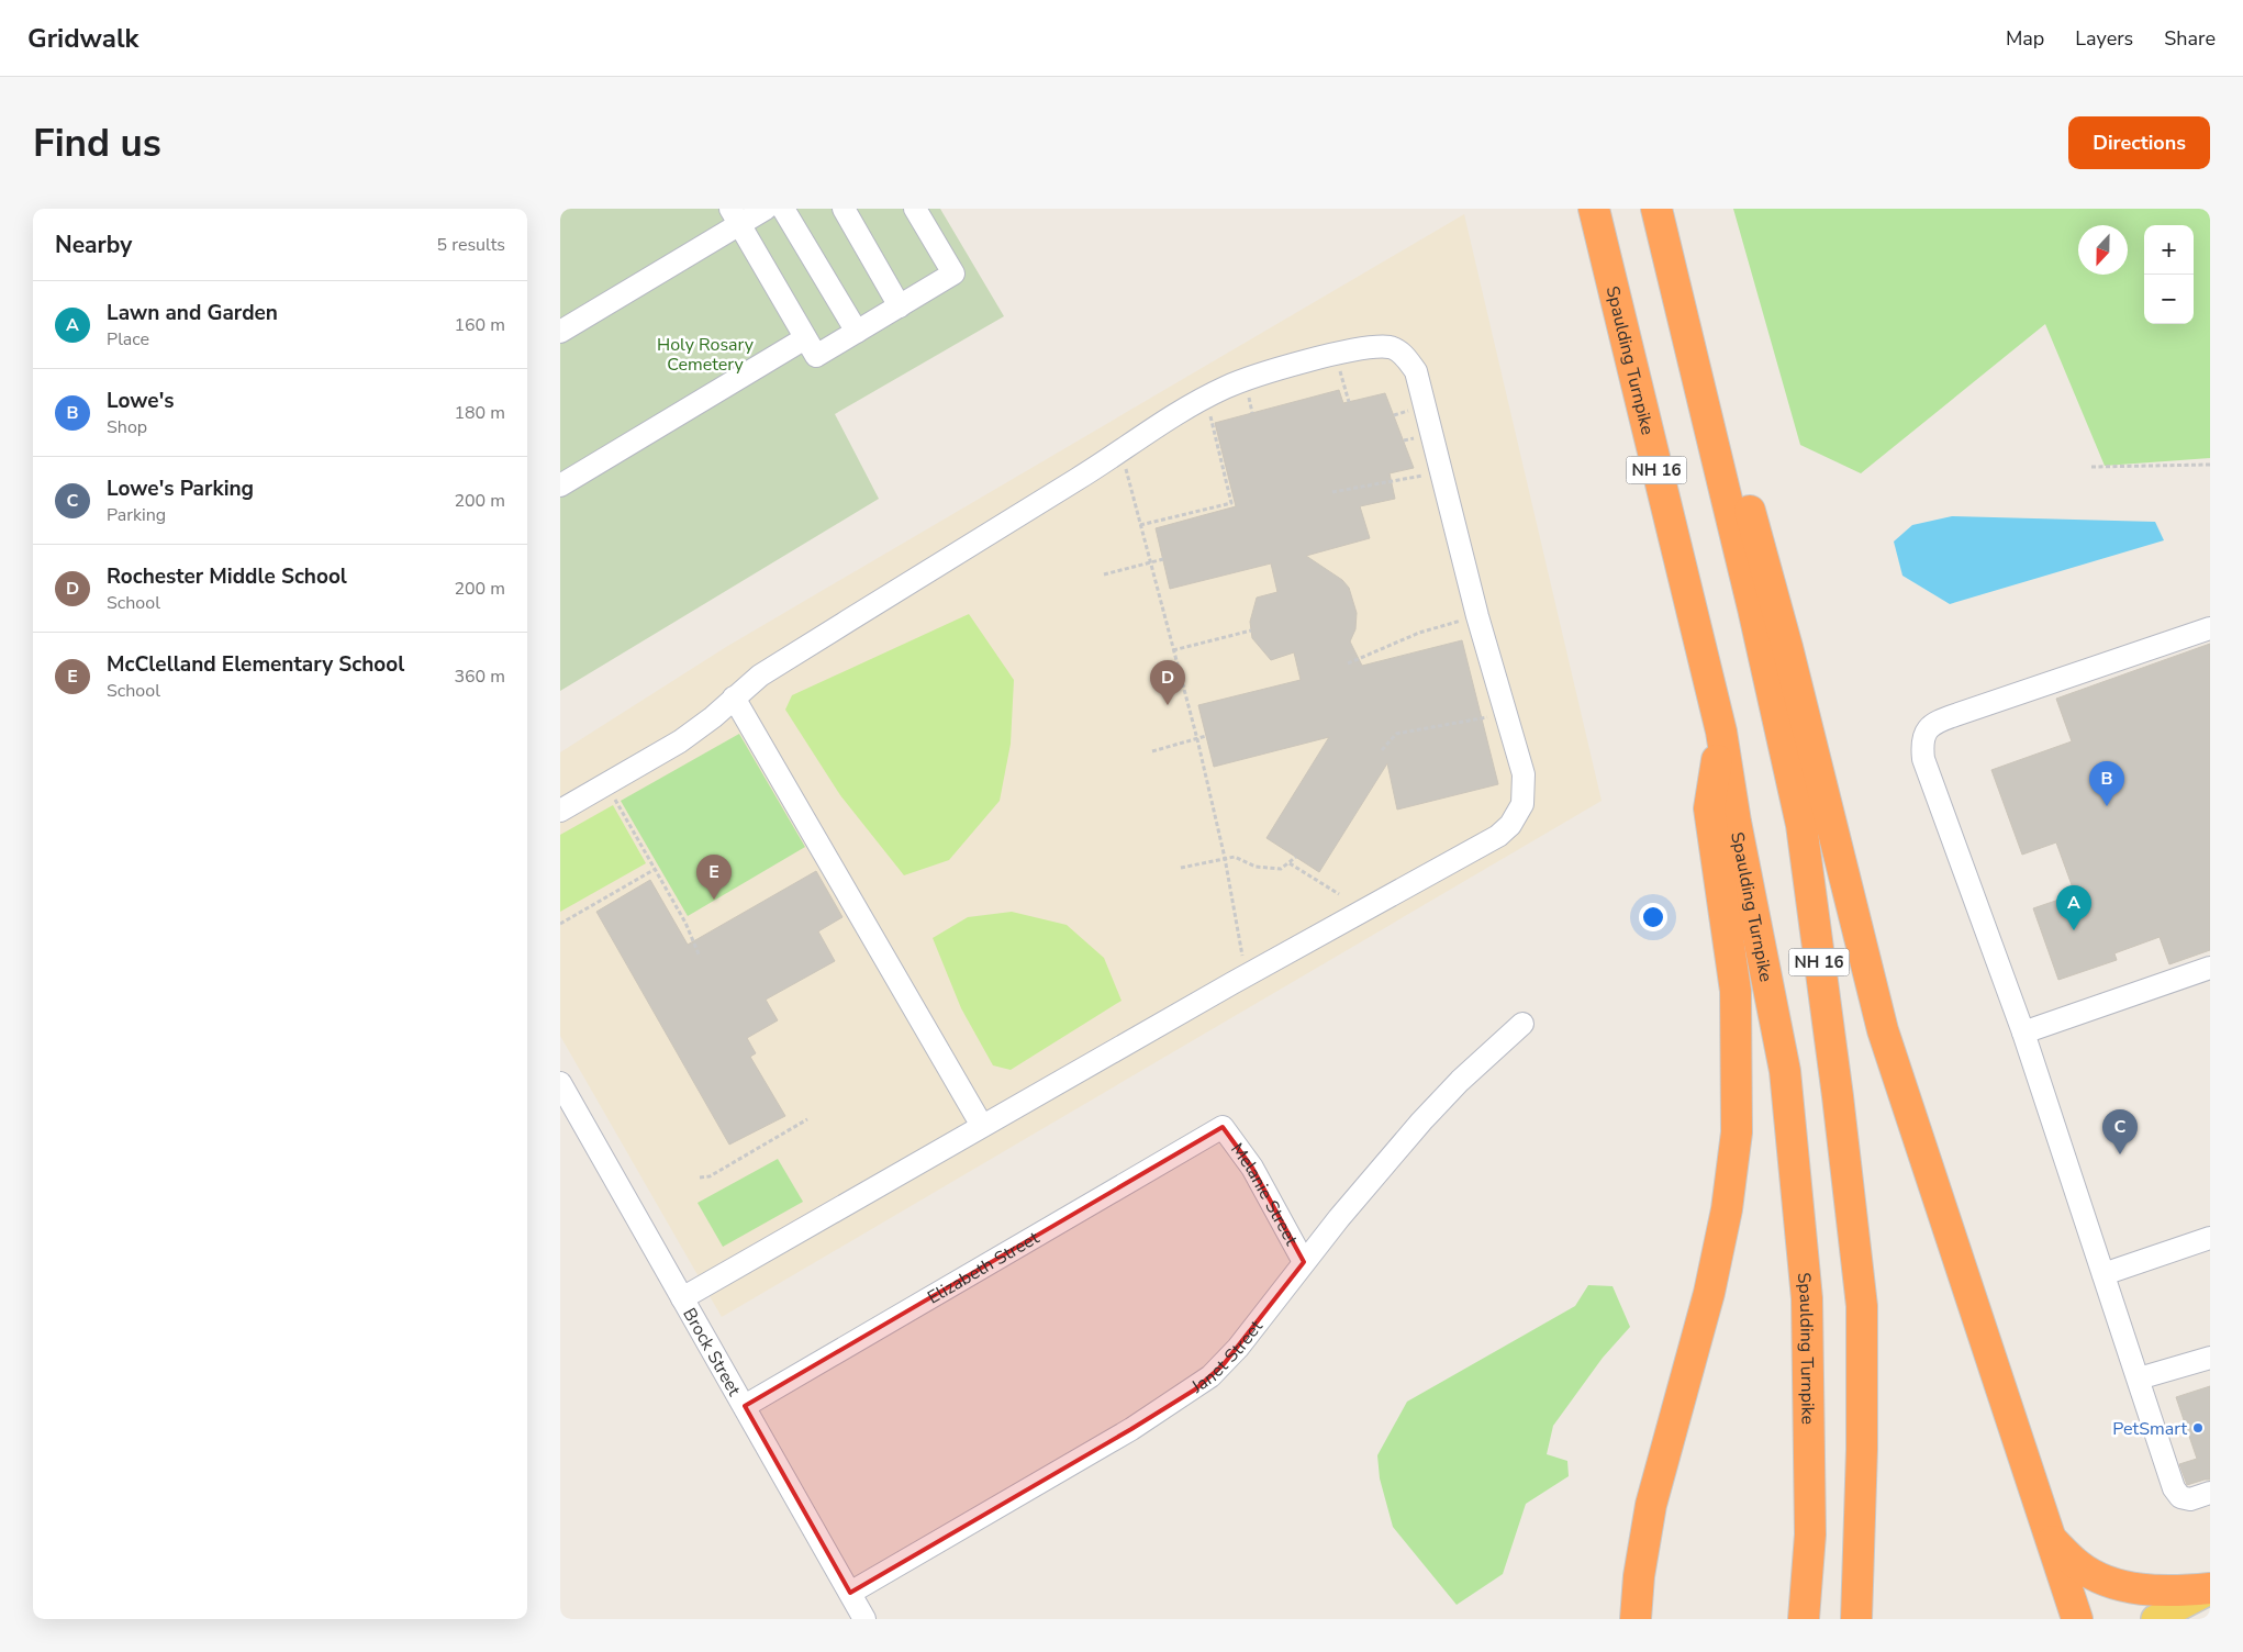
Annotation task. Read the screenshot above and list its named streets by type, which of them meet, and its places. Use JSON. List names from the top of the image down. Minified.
{"streets":{"highway":["Spaulding Turnpike","NH 16"],"street":["Melanie Street","Elizabeth Street","Brock Street","Janet Street"]},"crossings":[["Melanie Street","Elizabeth Street"],["Melanie Street","Janet Street"],["Elizabeth Street","Brock Street"],["Brock Street","Janet Street"]],"parks":["Holy Rosary Cemetery"],"places":["PetSmart"],"north":"bottom","page":{"header":"Gridwalk","nav":["Map","Layers","Share"],"buttons":"Directions","title":"Find us","heading":["Nearby","5 results"],"map_buttons":["+","−"],"list":[{"mark":"A","name":"Lawn and Garden","note":"Place","value":"160 m"},{"mark":"B","name":"Lowe's","note":"Shop","value":"180 m"},{"mark":"C","name":"Lowe's Parking","note":"Parking","value":"200 m"},{"mark":"D","name":"Rochester Middle School","note":"School","value":"200 m"},{"mark":"E","name":"McClelland Elementary School","note":"School","value":"360 m"}],"pins":["D","B","E","A","C"]}}
